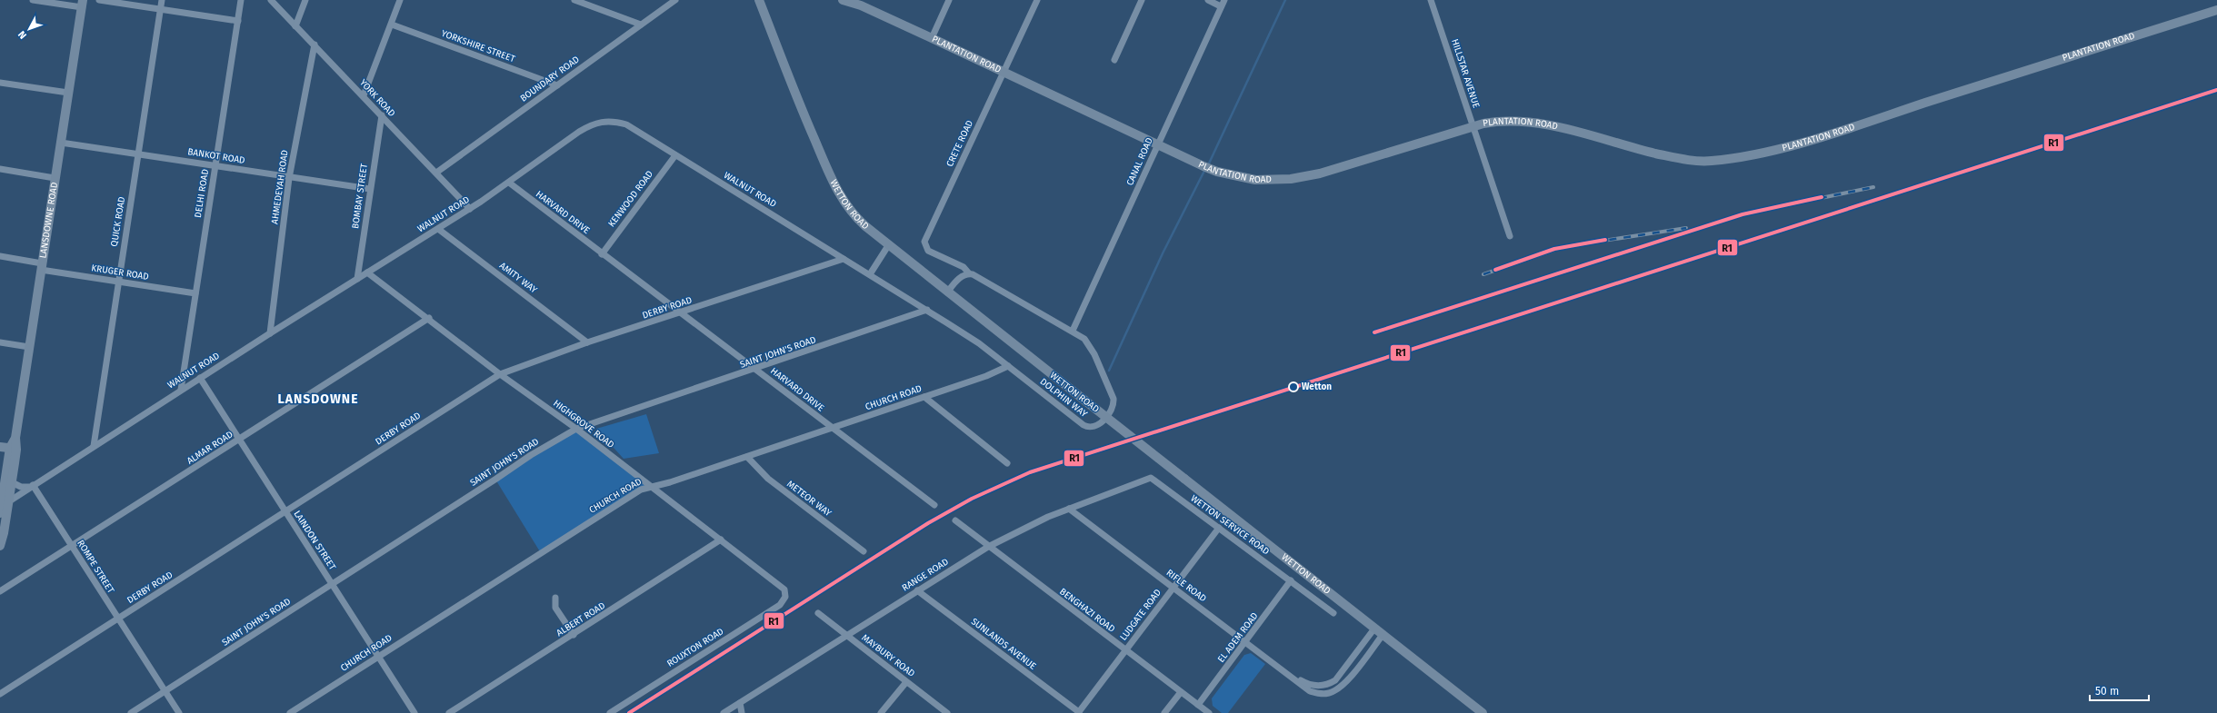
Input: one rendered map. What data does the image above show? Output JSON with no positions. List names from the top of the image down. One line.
{"streets":{"street":["YORKSHIRE STREET","PLANTATION ROAD","HILLSTAR AVENUE","BOUNDARY ROAD","YORK ROAD","CRETE ROAD","BANKOT ROAD","CANAL ROAD","AHMEDEYAH ROAD","WALNUT ROAD","DELHI ROAD","BOMBAY STREET","KENWOOD ROAD","WETTON ROAD","HARVARD DRIVE","LANSDOWNE ROAD","QUICK ROAD","KRUGER ROAD","AMITY WAY","DERBY ROAD","SAINT JOHN'S ROAD","CHURCH ROAD","DOLPHIN WAY","HIGHGROVE ROAD","ALMAR ROAD","METEOR WAY","WETTON SERVICE ROAD","LAINDON STREET","ROMPE STREET","RANGE ROAD","RIFLE ROAD","BENGHAZI ROAD","LUDGATE ROAD","ALBERT ROAD","EL ADEM ROAD","SUNLANDS AVENUE","ROUXTON ROAD","MAYBURY ROAD"]},"crossings":[["YORKSHIRE STREET","BOUNDARY ROAD"],["PLANTATION ROAD","HILLSTAR AVENUE"],["PLANTATION ROAD","CRETE ROAD"],["PLANTATION ROAD","CANAL ROAD"],["BOUNDARY ROAD","YORK ROAD"],["YORK ROAD","AHMEDEYAH ROAD"],["YORK ROAD","WALNUT ROAD"],["YORK ROAD","BOMBAY STREET"],["CRETE ROAD","DOLPHIN WAY"],["BANKOT ROAD","AHMEDEYAH ROAD"],["BANKOT ROAD","DELHI ROAD"],["BANKOT ROAD","BOMBAY STREET"],["BANKOT ROAD","LANSDOWNE ROAD"],["BANKOT ROAD","QUICK ROAD"],["CANAL ROAD","DOLPHIN WAY"],["AHMEDEYAH ROAD","WALNUT ROAD"],["WALNUT ROAD","DELHI ROAD"],["WALNUT ROAD","BOMBAY STREET"],["WALNUT ROAD","KENWOOD ROAD"],["WALNUT ROAD","HARVARD DRIVE"],["WALNUT ROAD","LANSDOWNE ROAD"],["WALNUT ROAD","QUICK ROAD"],["WALNUT ROAD","AMITY WAY"],["WALNUT ROAD","DERBY ROAD"],["WALNUT ROAD","DOLPHIN WAY"],["WALNUT ROAD","HIGHGROVE ROAD"],["WALNUT ROAD","LAINDON STREET"],["WALNUT ROAD","ROMPE STREET"],["DELHI ROAD","KRUGER ROAD"],["KENWOOD ROAD","HARVARD DRIVE"],["WETTON ROAD","RIFLE ROAD"],["HARVARD DRIVE","DERBY ROAD"],["HARVARD DRIVE","SAINT JOHN'S ROAD"],["HARVARD DRIVE","CHURCH ROAD"],["LANSDOWNE ROAD","KRUGER ROAD"],["QUICK ROAD","KRUGER ROAD"],["AMITY WAY","DERBY ROAD"],["DERBY ROAD","HIGHGROVE ROAD"],["DERBY ROAD","LAINDON STREET"],["DERBY ROAD","ROMPE STREET"],["SAINT JOHN'S ROAD","DOLPHIN WAY"],["SAINT JOHN'S ROAD","HIGHGROVE ROAD"],["SAINT JOHN'S ROAD","LAINDON STREET"],["SAINT JOHN'S ROAD","ROMPE STREET"],["CHURCH ROAD","DOLPHIN WAY"],["CHURCH ROAD","HIGHGROVE ROAD"],["CHURCH ROAD","METEOR WAY"],["CHURCH ROAD","LAINDON STREET"],["HIGHGROVE ROAD","ALMAR ROAD"],["HIGHGROVE ROAD","ALBERT ROAD"],["HIGHGROVE ROAD","ROUXTON ROAD"],["ALMAR ROAD","LAINDON STREET"],["ALMAR ROAD","ROMPE STREET"],["WETTON SERVICE ROAD","RANGE ROAD"],["WETTON SERVICE ROAD","LUDGATE ROAD"],["WETTON SERVICE ROAD","EL ADEM ROAD"],["RANGE ROAD","RIFLE ROAD"],["RANGE ROAD","BENGHAZI ROAD"],["RANGE ROAD","SUNLANDS AVENUE"],["RANGE ROAD","MAYBURY ROAD"],["RIFLE ROAD","LUDGATE ROAD"],["RIFLE ROAD","EL ADEM ROAD"],["BENGHAZI ROAD","LUDGATE ROAD"],["BENGHAZI ROAD","EL ADEM ROAD"],["LUDGATE ROAD","SUNLANDS AVENUE"]],"districts":["LANSDOWNE"],"places":["Wetton"],"lines":["transit line R1"],"scale_bar":"50 m","north":"bottom left"}
